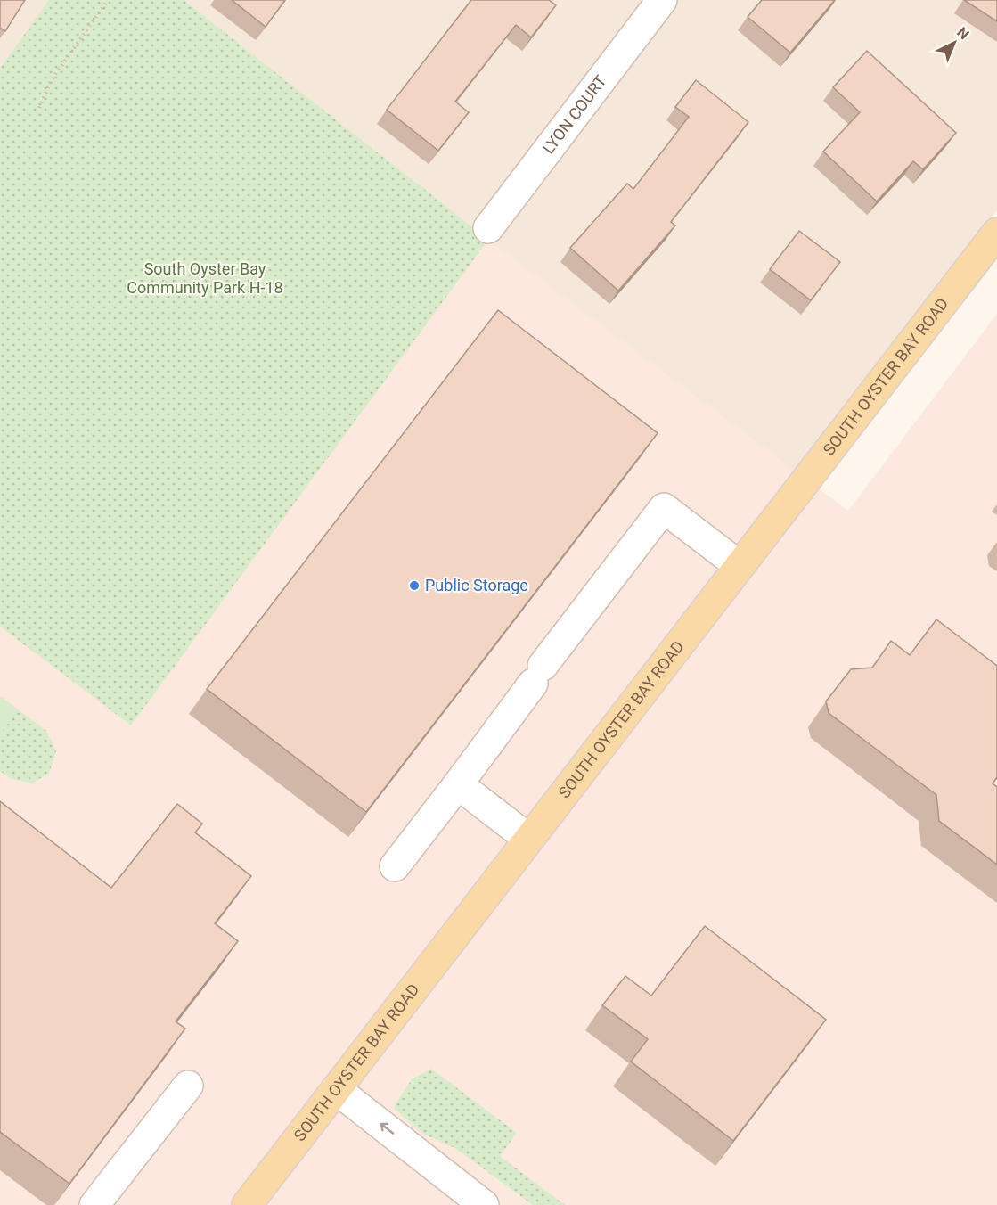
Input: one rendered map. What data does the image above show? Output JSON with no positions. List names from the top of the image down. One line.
{"streets":{"main road":["SOUTH OYSTER BAY ROAD"],"street":["LYON COURT"]},"parks":["South Oyster Bay Community Park H-18"],"places":["Public Storage"],"north":"top right"}
